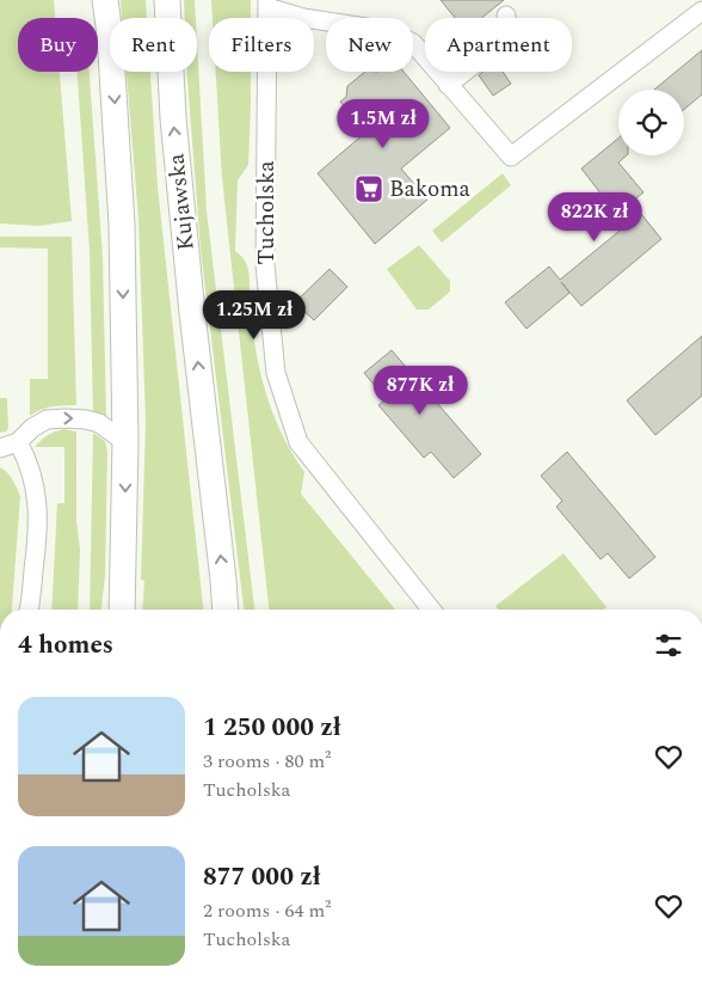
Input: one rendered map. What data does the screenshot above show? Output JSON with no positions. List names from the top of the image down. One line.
{"streets":{"main road":["Kujawska"],"street":["Tucholska"]},"places":{"supermarket":["Bakoma"]},"page":{"chip":["Buy","Rent","Filters","New","Apartment"],"price":["1.5M zł","822K zł","1.25M zł","877K zł"],"heading":"4 homes","list":[{"name":"1 250 000 zł","note":"3 rooms · 80 m² · Tucholska"},{"name":"877 000 zł","note":"2 rooms · 64 m² · Tucholska"}]}}
